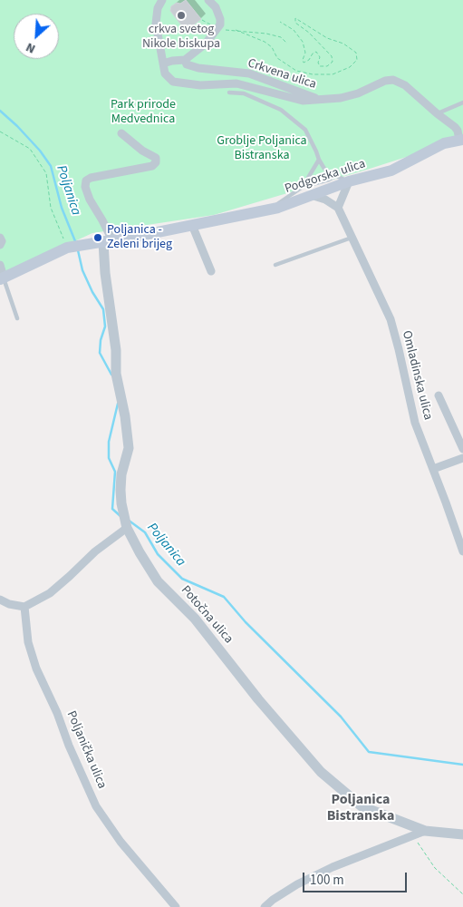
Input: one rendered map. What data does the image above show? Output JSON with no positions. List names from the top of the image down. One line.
{"streets":{"main road":["Podgorska ulica"],"street":["Crkvena ulica","Omladinska ulica","Potočna ulica","Poljanička ulica"]},"crossings":[["Crkvena ulica","Podgorska ulica"],["Podgorska ulica","Potočna ulica"]],"districts":["Poljanica Bistranska"],"water":["Poljanica"],"parks":["Park prirode Medvednica","Groblje Poljanica Bistranska"],"places":["crkva svetog Nikole biskupa","Poljanica - Zeleni brijeg"],"scale_bar":"100 m","north":"bottom left"}
